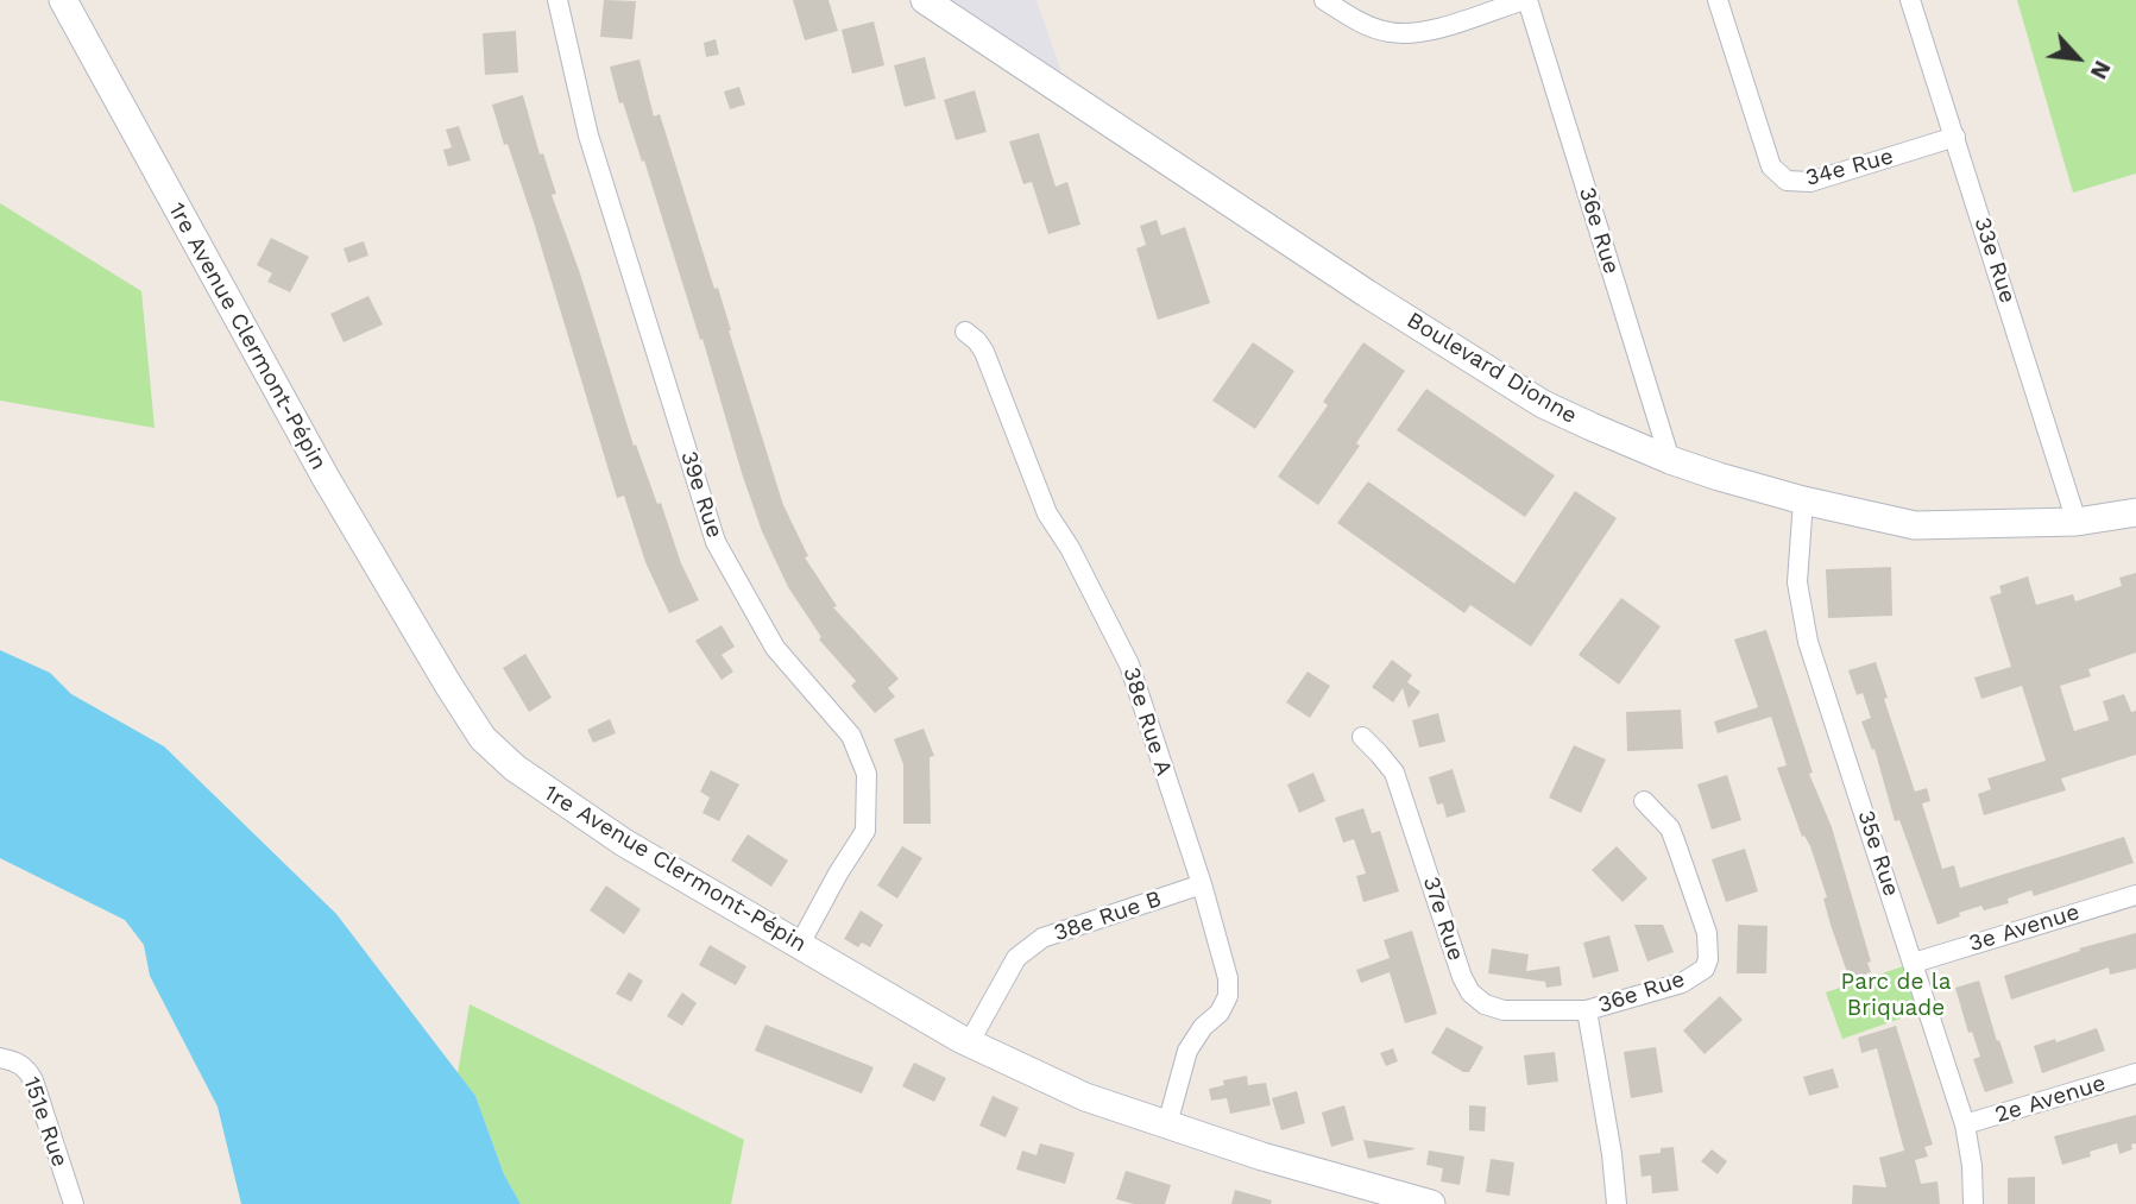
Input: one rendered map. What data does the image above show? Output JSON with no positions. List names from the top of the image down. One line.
{"streets":{"street":["34e Rue","36e Rue","33e Rue","1re Avenue Clermont-Pépin","Boulevard Dionne","39e Rue","38e Rue A","35e Rue","38e Rue B","37e Rue","3e Avenue","2e Avenue","151e Rue"]},"crossings":[["34e Rue","33e Rue"],["36e Rue","Boulevard Dionne"],["36e Rue","37e Rue"],["33e Rue","Boulevard Dionne"],["1re Avenue Clermont-Pépin","39e Rue"],["1re Avenue Clermont-Pépin","38e Rue A"],["1re Avenue Clermont-Pépin","38e Rue B"],["Boulevard Dionne","35e Rue"],["38e Rue A","38e Rue B"],["35e Rue","3e Avenue"],["35e Rue","2e Avenue"]],"parks":["Parc de la Briquade"],"north":"bottom right"}
